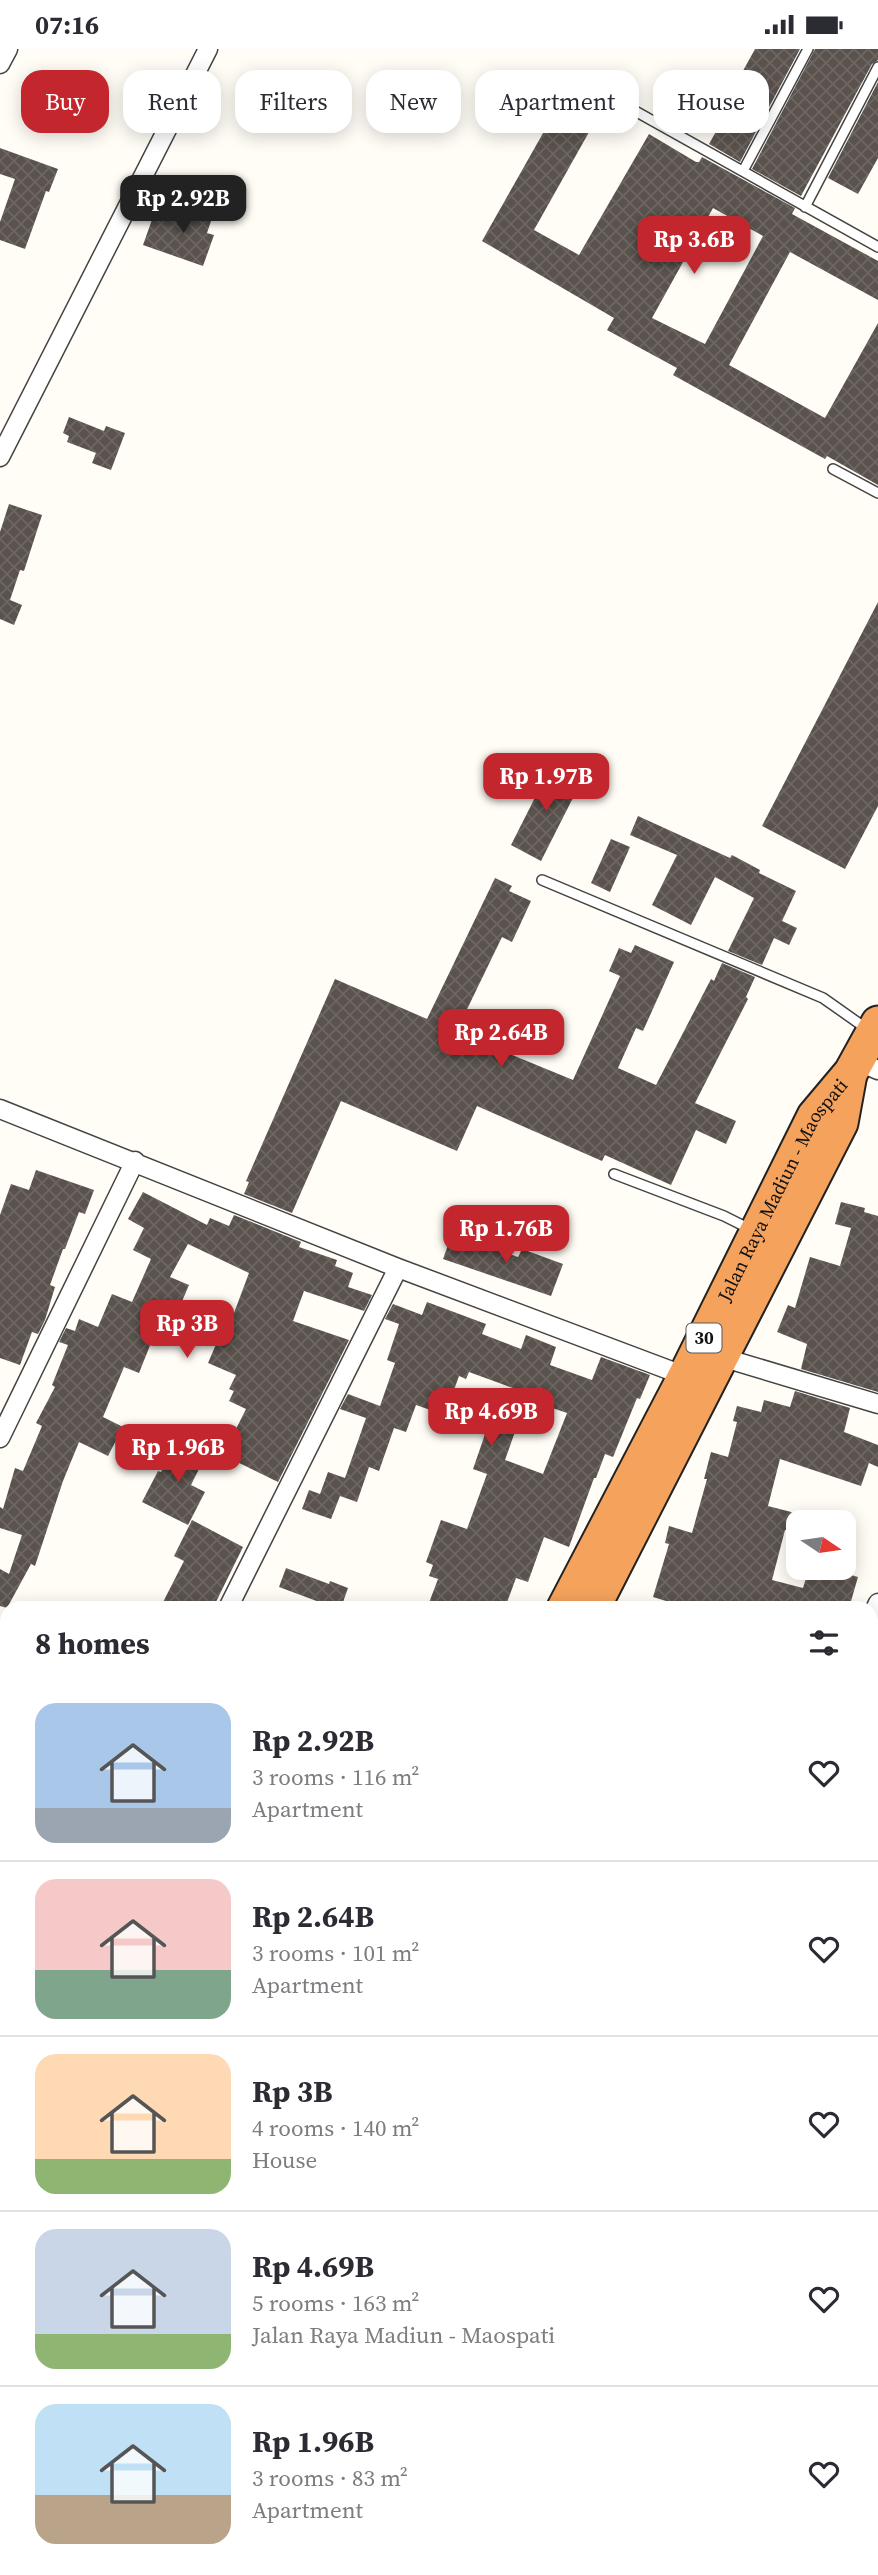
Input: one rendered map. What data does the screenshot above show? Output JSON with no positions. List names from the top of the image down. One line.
{"streets":{"highway":["Jalan Raya Madiun - Maospati","30"]},"north":"right","page":{"status":"07:16","chip":["Buy","Rent","Filters","New","Apartment","House"],"price":["Rp 2.92B","Rp 3.6B","Rp 1.97B","Rp 2.64B","Rp 1.76B","Rp 3B","Rp 4.69B","Rp 1.96B"],"heading":"8 homes","list":[{"name":"Rp 2.92B","note":"3 rooms · 116 m² · Apartment"},{"name":"Rp 2.64B","note":"3 rooms · 101 m² · Apartment"},{"name":"Rp 3B","note":"4 rooms · 140 m² · House"},{"name":"Rp 4.69B","note":"5 rooms · 163 m² · Jalan Raya Madiun - Maospati"},{"name":"Rp 1.96B","note":"3 rooms · 83 m² · Apartment"}]}}
